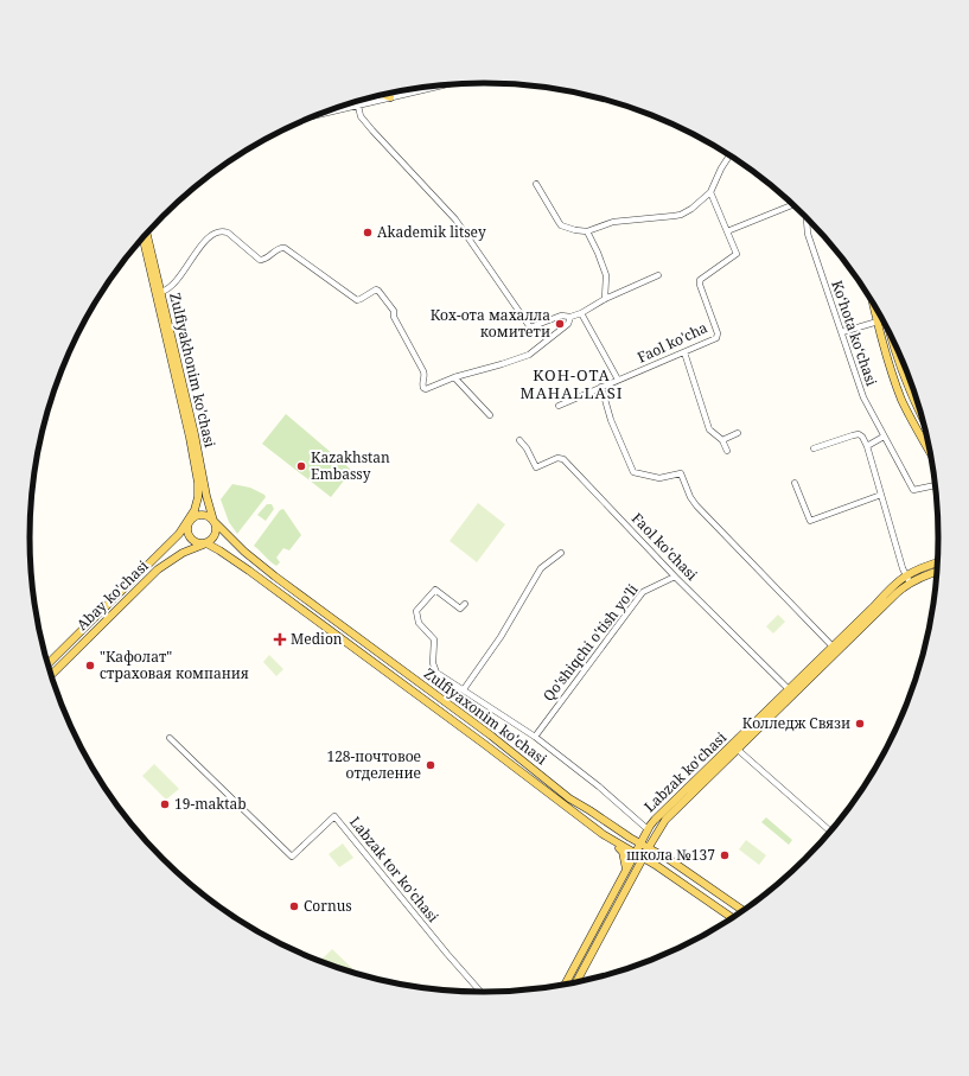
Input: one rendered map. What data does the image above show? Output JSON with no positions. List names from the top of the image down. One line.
{"streets":{"main road":["Zulfiyakhonim ko'chasi","Abay ko'chasi","Zulfiyaxonim ko'chasi","Labzak ko'chasi"],"street":["Koʻhota koʻchasi","Faol ko'cha","Faol ko'chasi","Qo'shiqchi o'tish yo'li","Labzak tor ko'chasi"]},"crossings":[["Zulfiyakhonim ko'chasi","Abay ko'chasi"],["Zulfiyakhonim ko'chasi","Zulfiyaxonim ko'chasi"],["Faol ko'chasi","Qo'shiqchi o'tish yo'li"],["Faol ko'chasi","Labzak ko'chasi"],["Abay ko'chasi","Zulfiyaxonim ko'chasi"],["Zulfiyaxonim ko'chasi","Labzak ko'chasi"]],"districts":["KOH-OTA MAHALLASI"],"places":{"other":["Akademik litsey","Кох-ота махалла комитети","Kazakhstan Embassy","\"Кафолат\" страховая компания","Колледж Связи","128-почтовое отделение","19-maktab","школа №137","Cornus"],"health":["Medion"]}}
